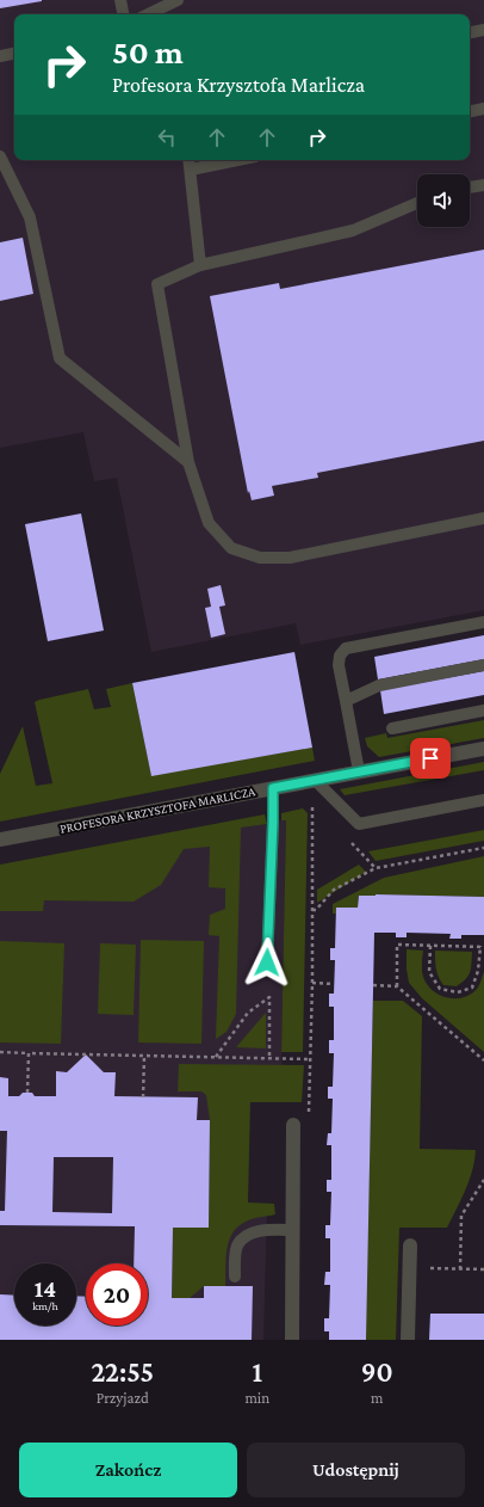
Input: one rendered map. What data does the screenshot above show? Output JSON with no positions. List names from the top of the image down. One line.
{"streets":{"street":["PROFESORA KRZYSZTOFA MARLICZA"]},"page":{"turn":["50 m","Profesora Krzysztofa Marlicza"],"speed":"14 km/h","limit":"20","eta":["22:55","Przyjazd","1","min","90","m"],"buttons":["Zakończ","Udostępnij"]}}
